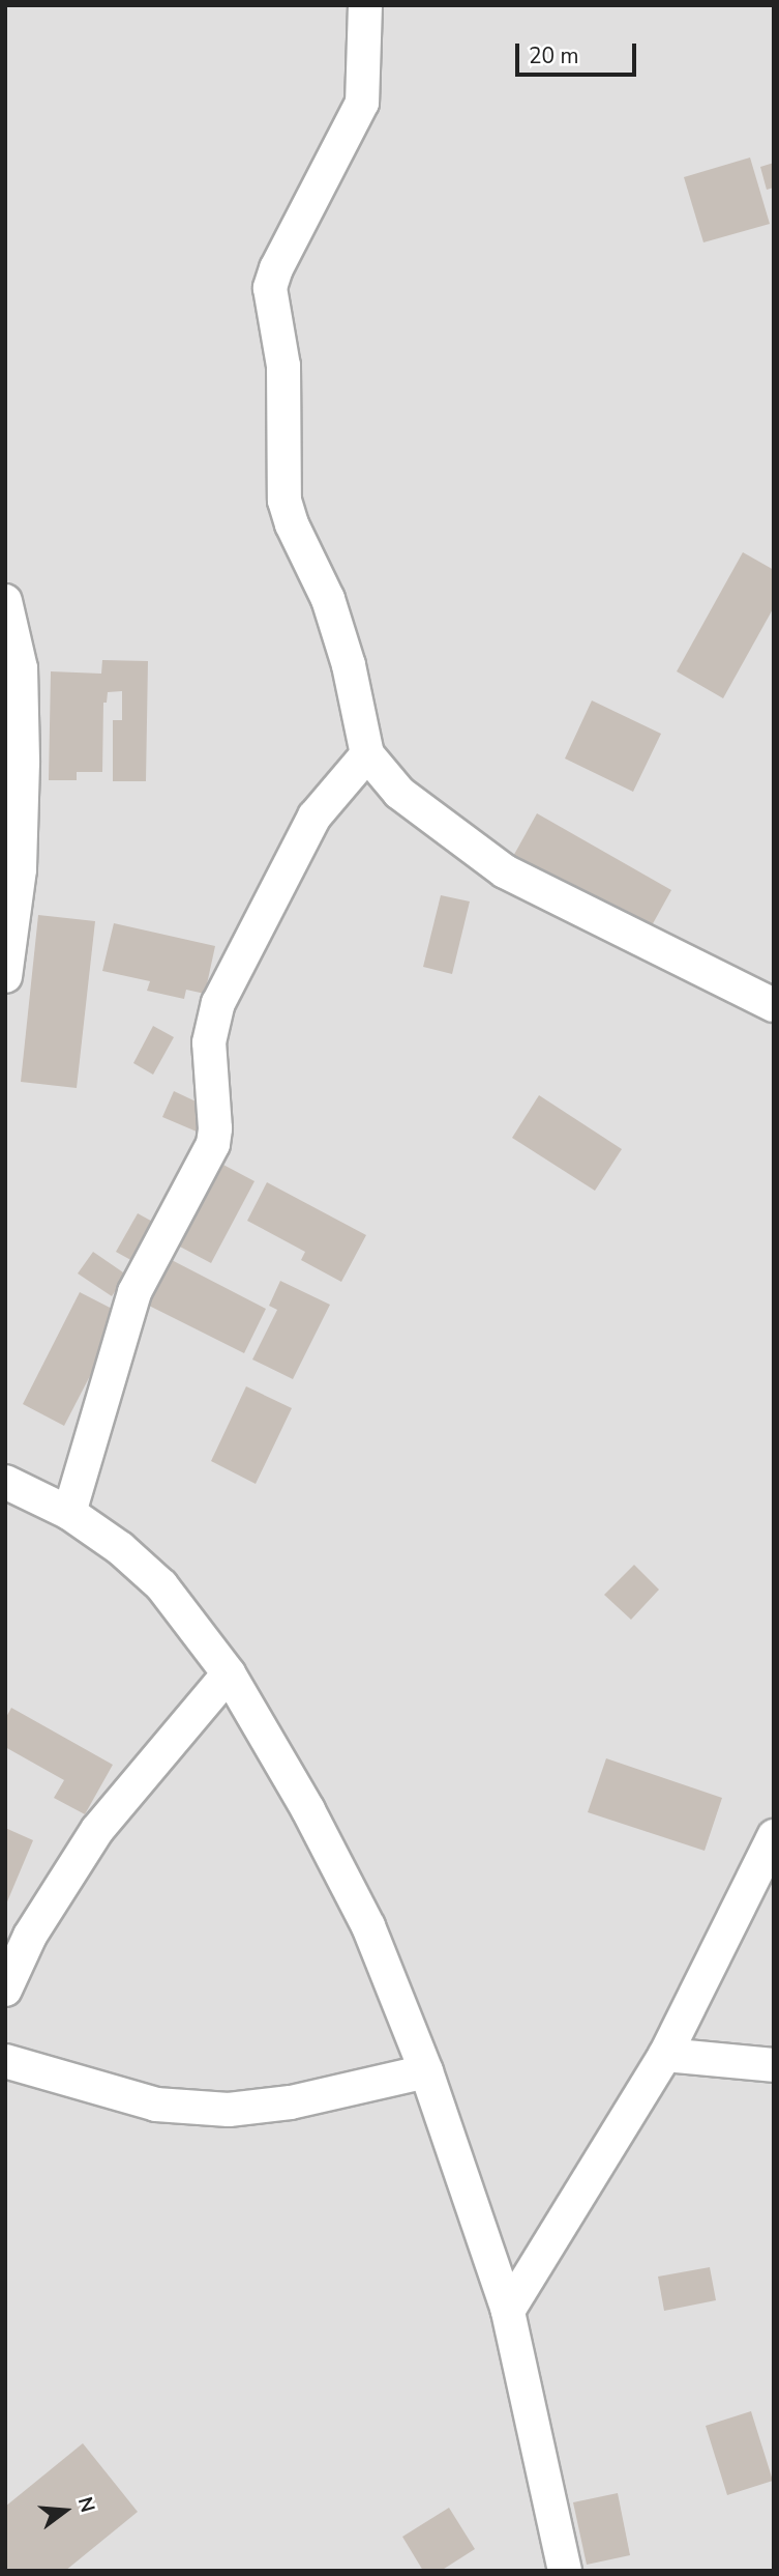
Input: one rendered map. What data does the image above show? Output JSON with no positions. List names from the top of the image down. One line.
{"scale_bar":"20 m","north":"right"}
